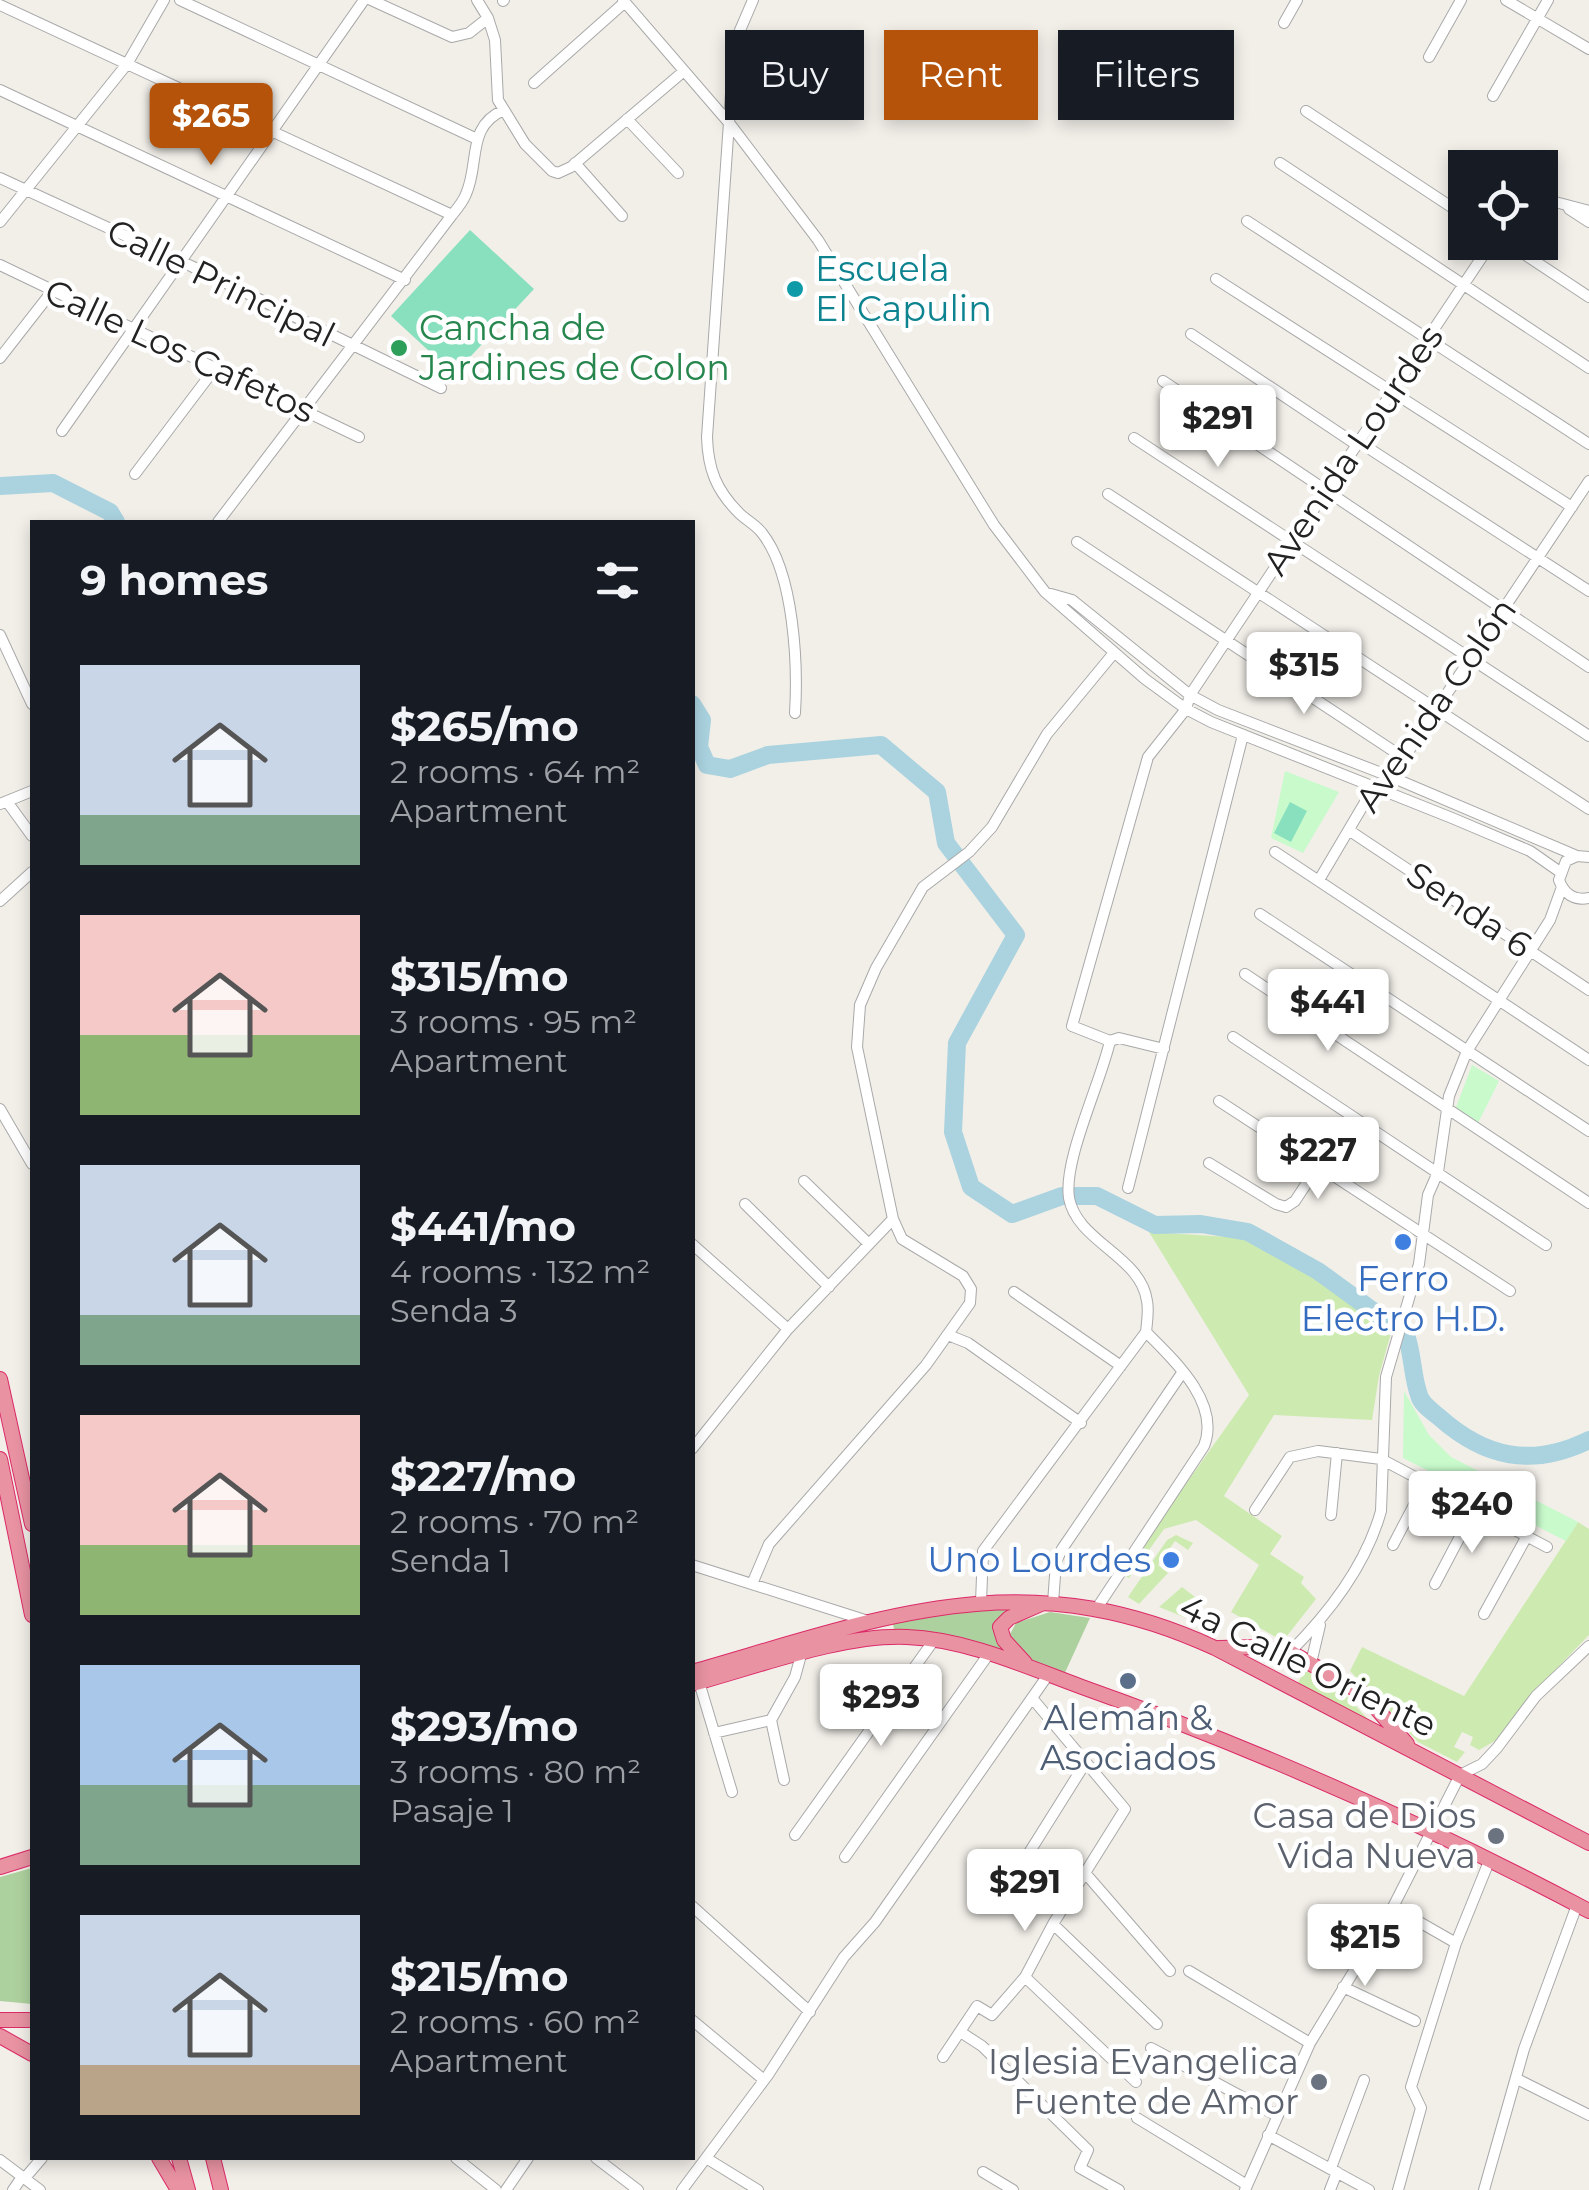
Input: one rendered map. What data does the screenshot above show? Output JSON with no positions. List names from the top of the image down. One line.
{"streets":{"highway":["4a Calle Oriente"],"street":["Calle Principal","Calle Los Cafetos","Avenida Lourdes","Avenida Colón","Senda 6"]},"crossings":[["Avenida Colón","Senda 6"]],"places":["Escuela El Capulin","Cancha de Jardines de Colon","Ferro Electro H.D.","Uno Lourdes","Alemán & Asociados","Casa de Dios Vida Nueva","Iglesia Evangelica Fuente de Amor"],"page":{"chip":["Buy","Rent","Filters"],"price":["$265","$291","$315","$441","$227","$240","$293","$291","$215"],"heading":"9 homes","list":[{"name":"$265/mo","note":"2 rooms · 64 m² · Apartment"},{"name":"$315/mo","note":"3 rooms · 95 m² · Apartment"},{"name":"$441/mo","note":"4 rooms · 132 m² · Senda 3"},{"name":"$227/mo","note":"2 rooms · 70 m² · Senda 1"},{"name":"$293/mo","note":"3 rooms · 80 m² · Pasaje 1"},{"name":"$215/mo","note":"2 rooms · 60 m² · Apartment"}]}}
